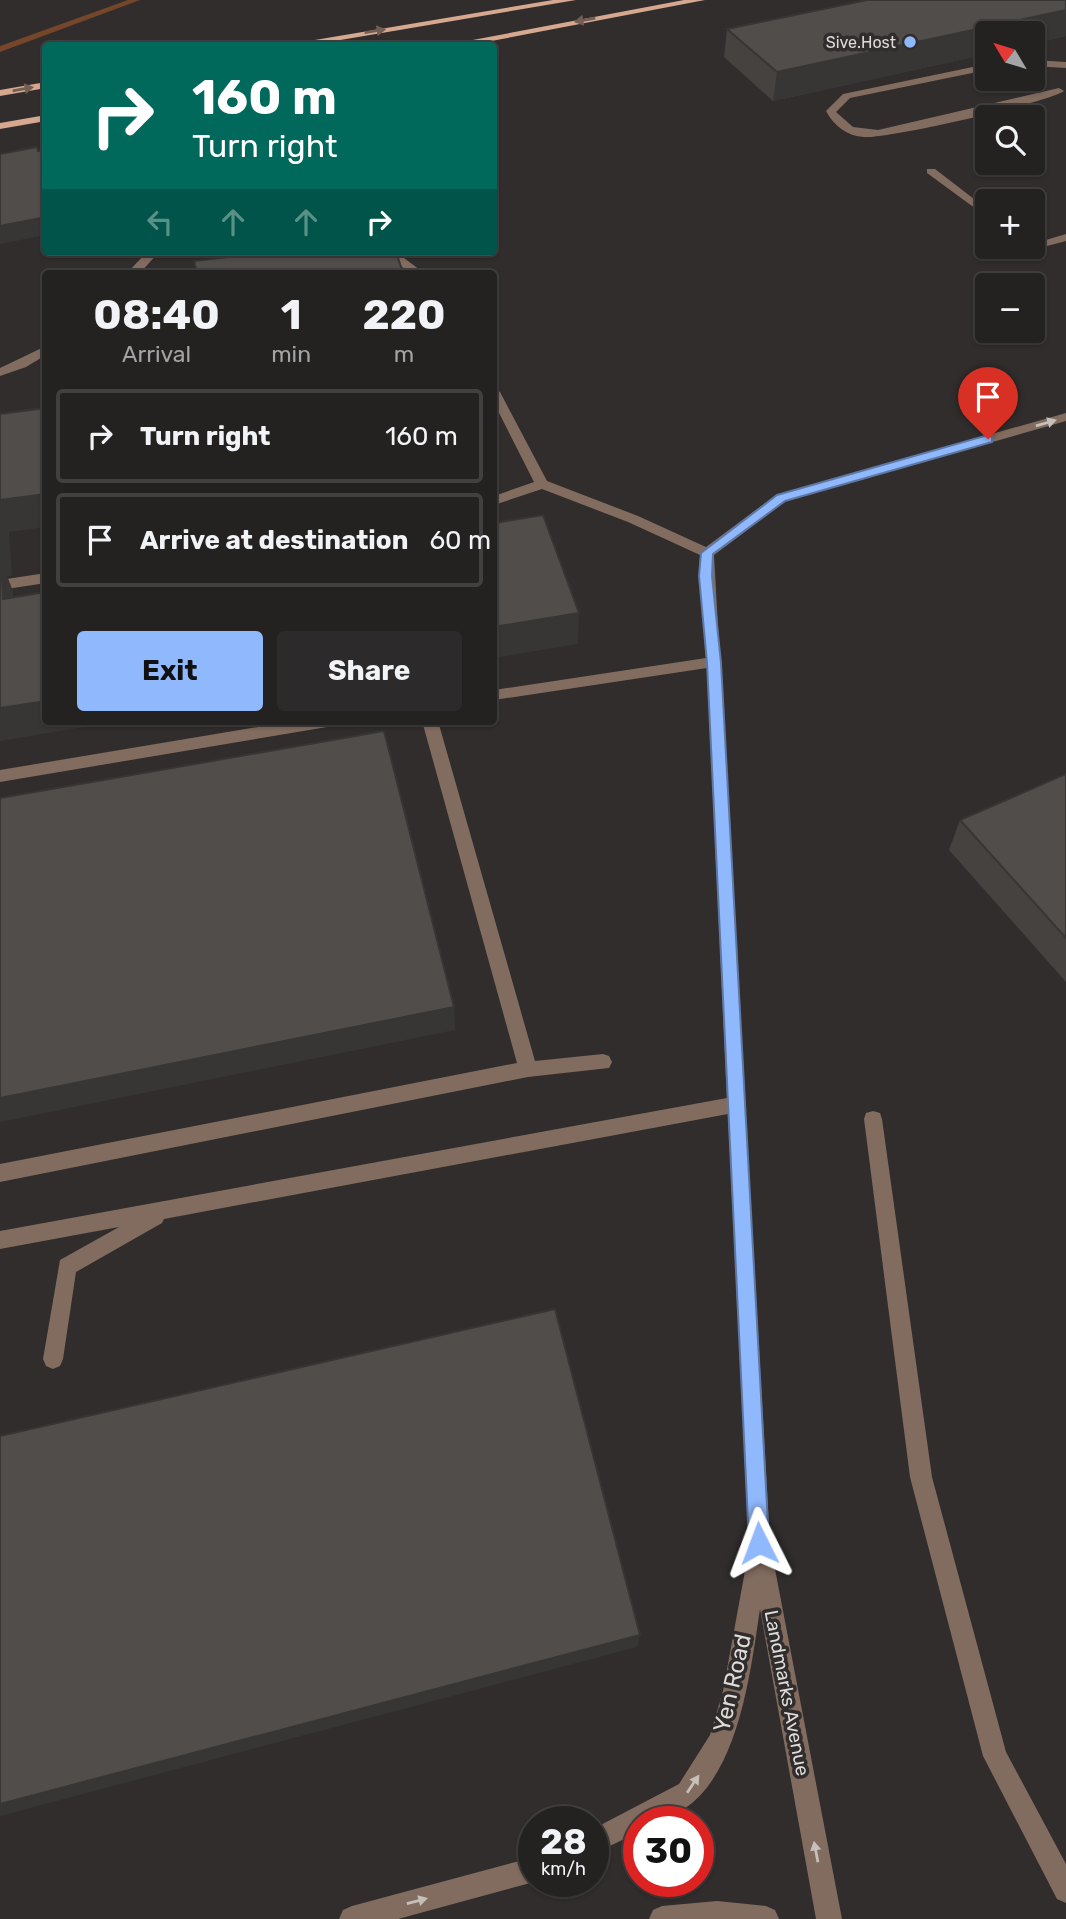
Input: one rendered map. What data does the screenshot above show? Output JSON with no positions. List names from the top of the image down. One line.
{"streets":{"street":["Yen Road","Landmarks Avenue"]},"crossings":[["Yen Road","Landmarks Avenue"]],"one_way":["Yen Road"],"places":["Sive.Host"],"north":"top left","page":{"map_buttons":["+","−"],"turn":["160 m","Turn right"],"eta":["08:40","Arrival","1","min","220","m"],"list":[{"name":"Turn right","value":"160 m"},{"name":"Arrive at destination","value":"60 m"}],"buttons":["Exit","Share"],"speed":"28 km/h","limit":"30"}}
